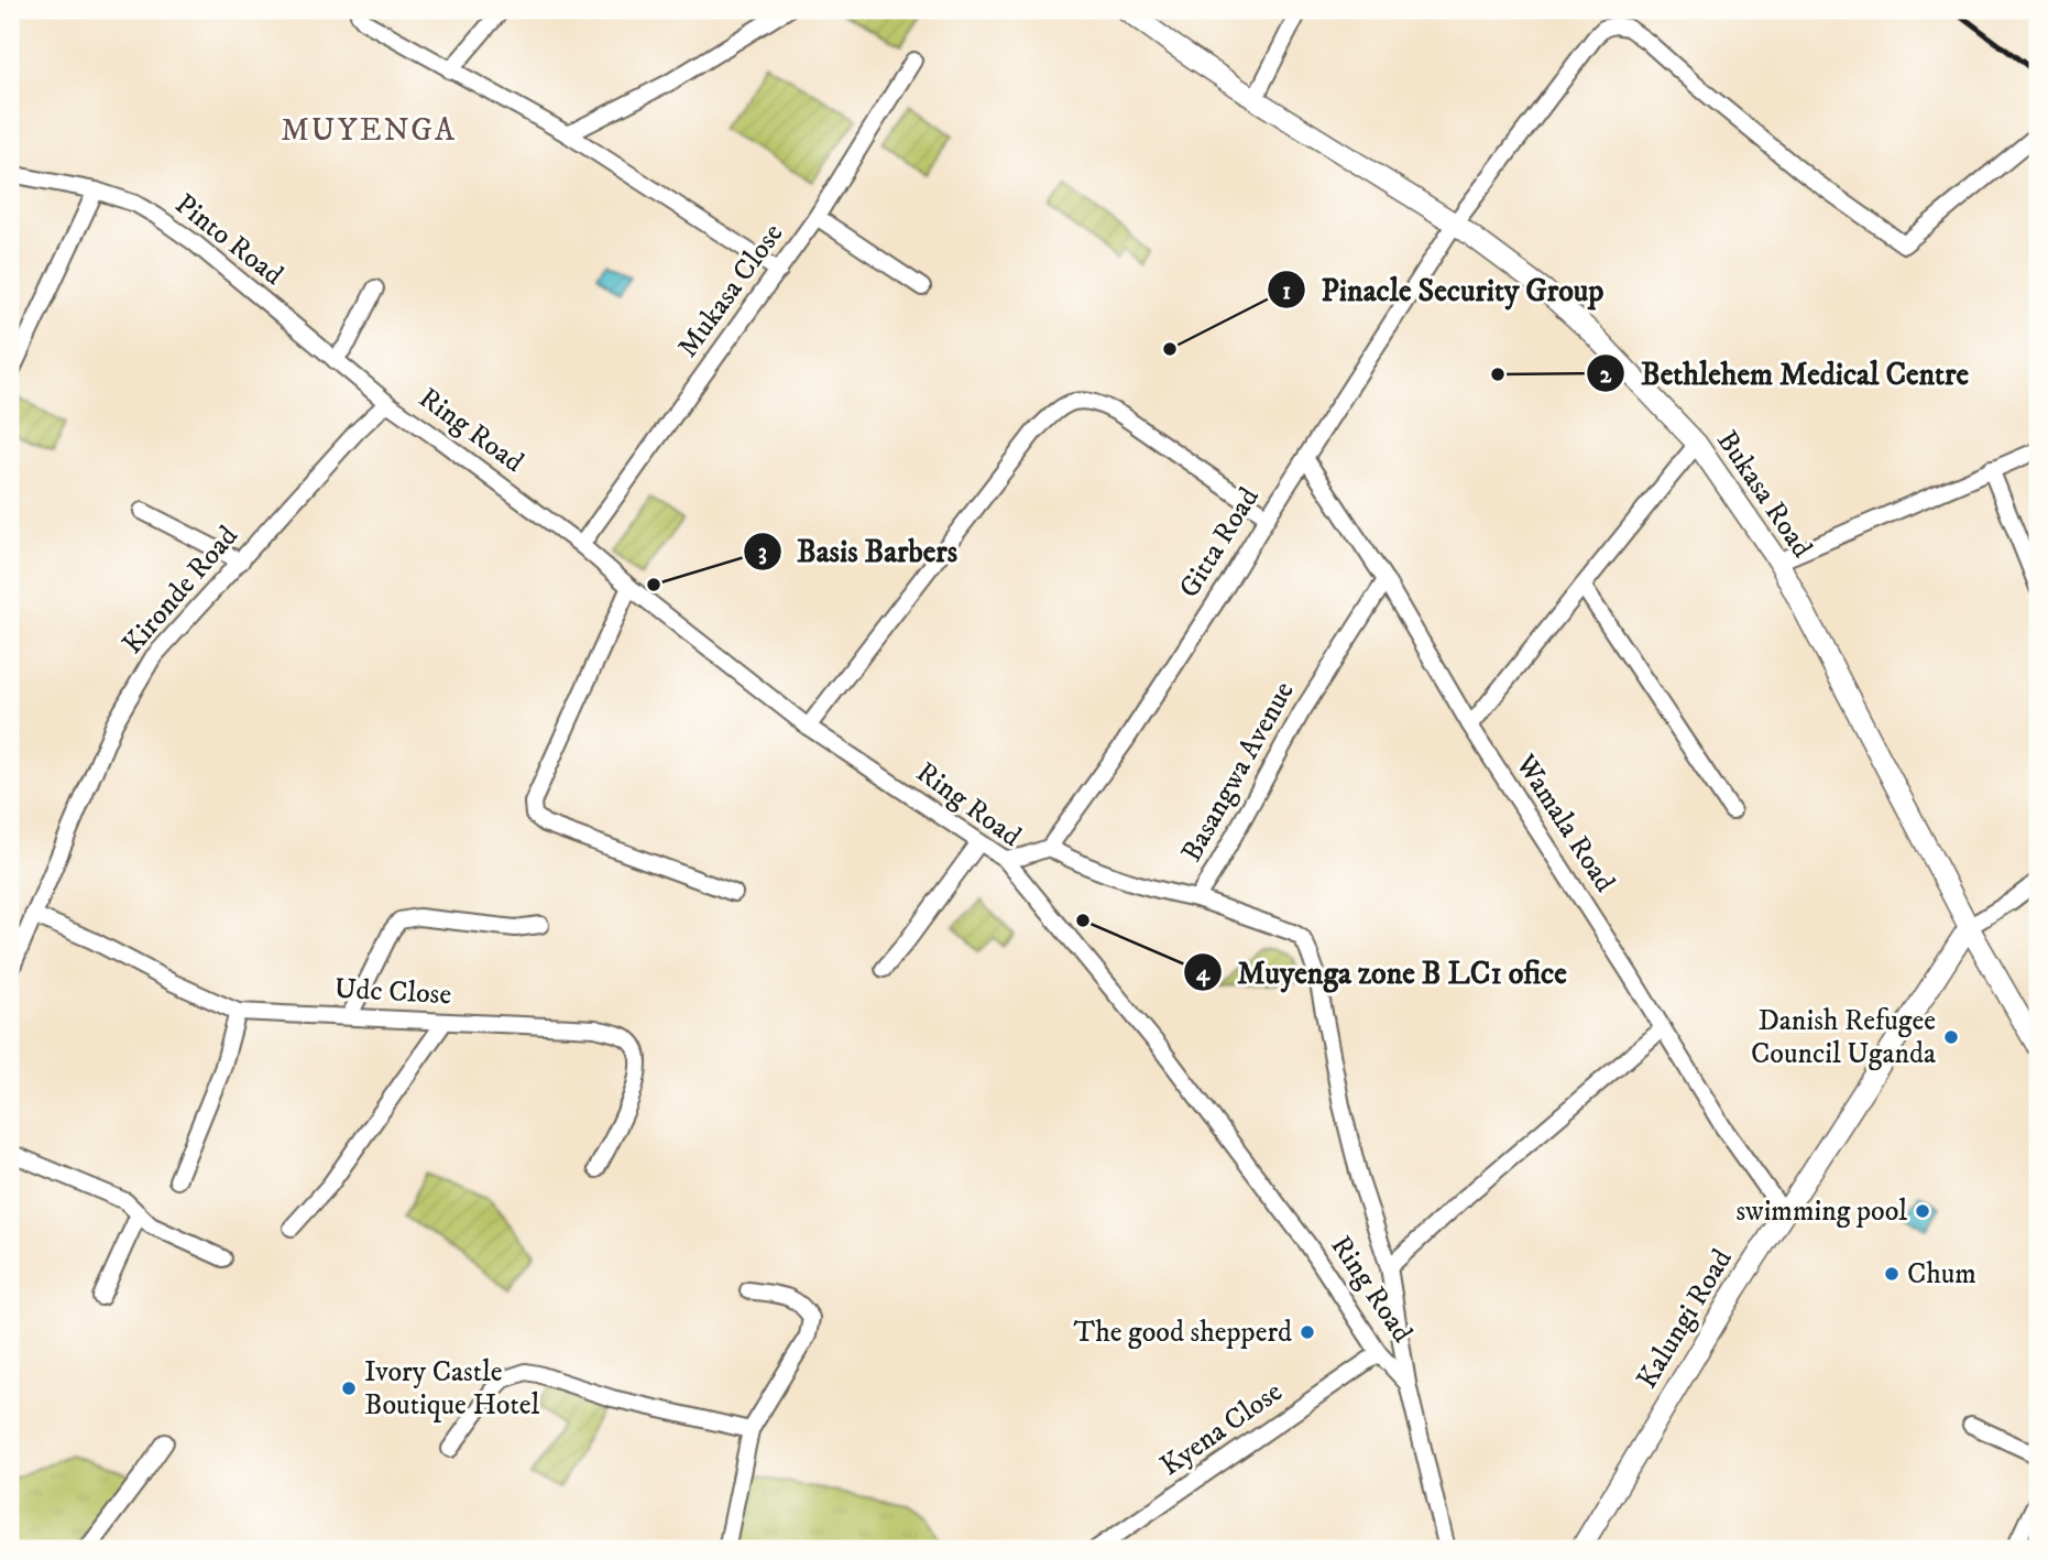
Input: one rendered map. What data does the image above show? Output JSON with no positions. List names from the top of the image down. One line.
{"streets":{"street":["Pinto Road","Mukasa Close","Ring Road","Bukasa Road","Gitta Road","Kironde Road","Basangwa Avenue","Wamala Road","Udc Close","Kalungi Road","Kyena Close"]},"crossings":[["Pinto Road","Ring Road"],["Pinto Road","Kironde Road"],["Mukasa Close","Ring Road"],["Ring Road","Kironde Road"],["Ring Road","Kyena Close"],["Bukasa Road","Gitta Road"],["Bukasa Road","Kalungi Road"],["Gitta Road","Basangwa Avenue"],["Gitta Road","Wamala Road"],["Kironde Road","Udc Close"],["Basangwa Avenue","Wamala Road"],["Wamala Road","Kalungi Road"]],"districts":["MUYENGA"],"places":["Pinacle Security Group","Bethlehem Medical Centre","Basis Barbers","Muyenga zone B LC1 ofice","Danish Refugee Council Uganda","swimming pool","Chum","The good shepperd","Ivory Castle Boutique Hotel"]}
